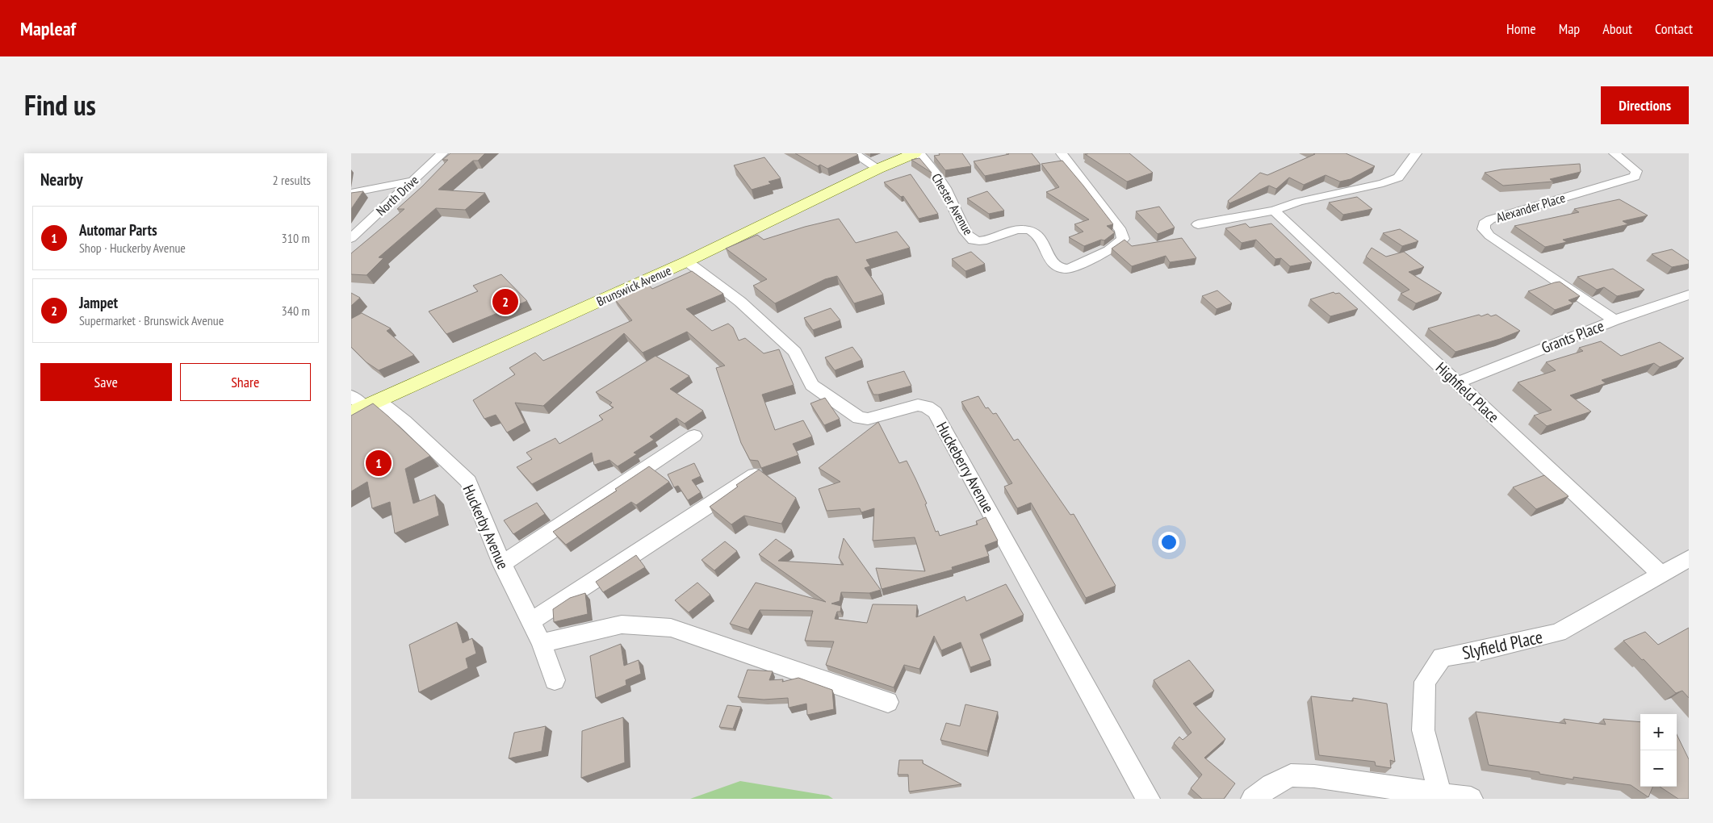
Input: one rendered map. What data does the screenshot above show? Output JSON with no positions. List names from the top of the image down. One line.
{"streets":{"main road":["Brunswick Avenue"],"street":["North Drive","Chester Avenue","Alexander Place","Grants Place","Highfield Place","Huckeberry Avenue","Huckerby Avenue","Slyfield Place"]},"crossings":[["Alexander Place","Grants Place"],["Brunswick Avenue","Huckeberry Avenue"],["Brunswick Avenue","Huckerby Avenue"],["Grants Place","Highfield Place"],["Highfield Place","Slyfield Place"]],"page":{"header":"Mapleaf","nav":["Home","Map","About","Contact"],"title":"Find us","buttons":["Directions",["Save","Share"]],"heading":["Nearby","2 results"],"list":[{"mark":"1","name":"Automar Parts","note":"Shop · Huckerby Avenue","value":"310 m"},{"mark":"2","name":"Jampet","note":"Supermarket · Brunswick Avenue","value":"340 m"}],"pins":["2","1"],"map_buttons":["+","−"]}}
